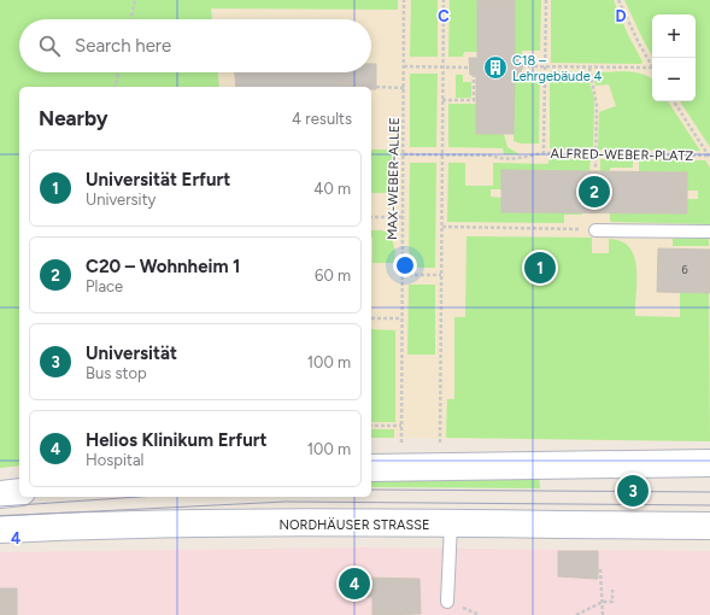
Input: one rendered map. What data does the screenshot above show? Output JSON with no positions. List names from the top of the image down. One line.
{"streets":{"main road":["NORDHÄUSER STRASSE"],"path":["ALFRED-WEBER-PLATZ","MAX-WEBER-ALLEE"]},"places":{"building":["C18 – Lehrgebäude 4"]},"house_numbers":["6"],"page":{"map_buttons":["+","−"],"search":"Search here","heading":["Nearby","4 results"],"list":[{"mark":"1","name":"Universität Erfurt","note":"University","value":"40 m"},{"mark":"2","name":"C20 – Wohnheim 1","note":"Place","value":"60 m"},{"mark":"3","name":"Universität","note":"Bus stop","value":"100 m"},{"mark":"4","name":"Helios Klinikum Erfurt","note":"Hospital","value":"100 m"}],"pins":["2","1","3","4"]},"grid":{"columns":["C","D"],"rows":["4"]}}
